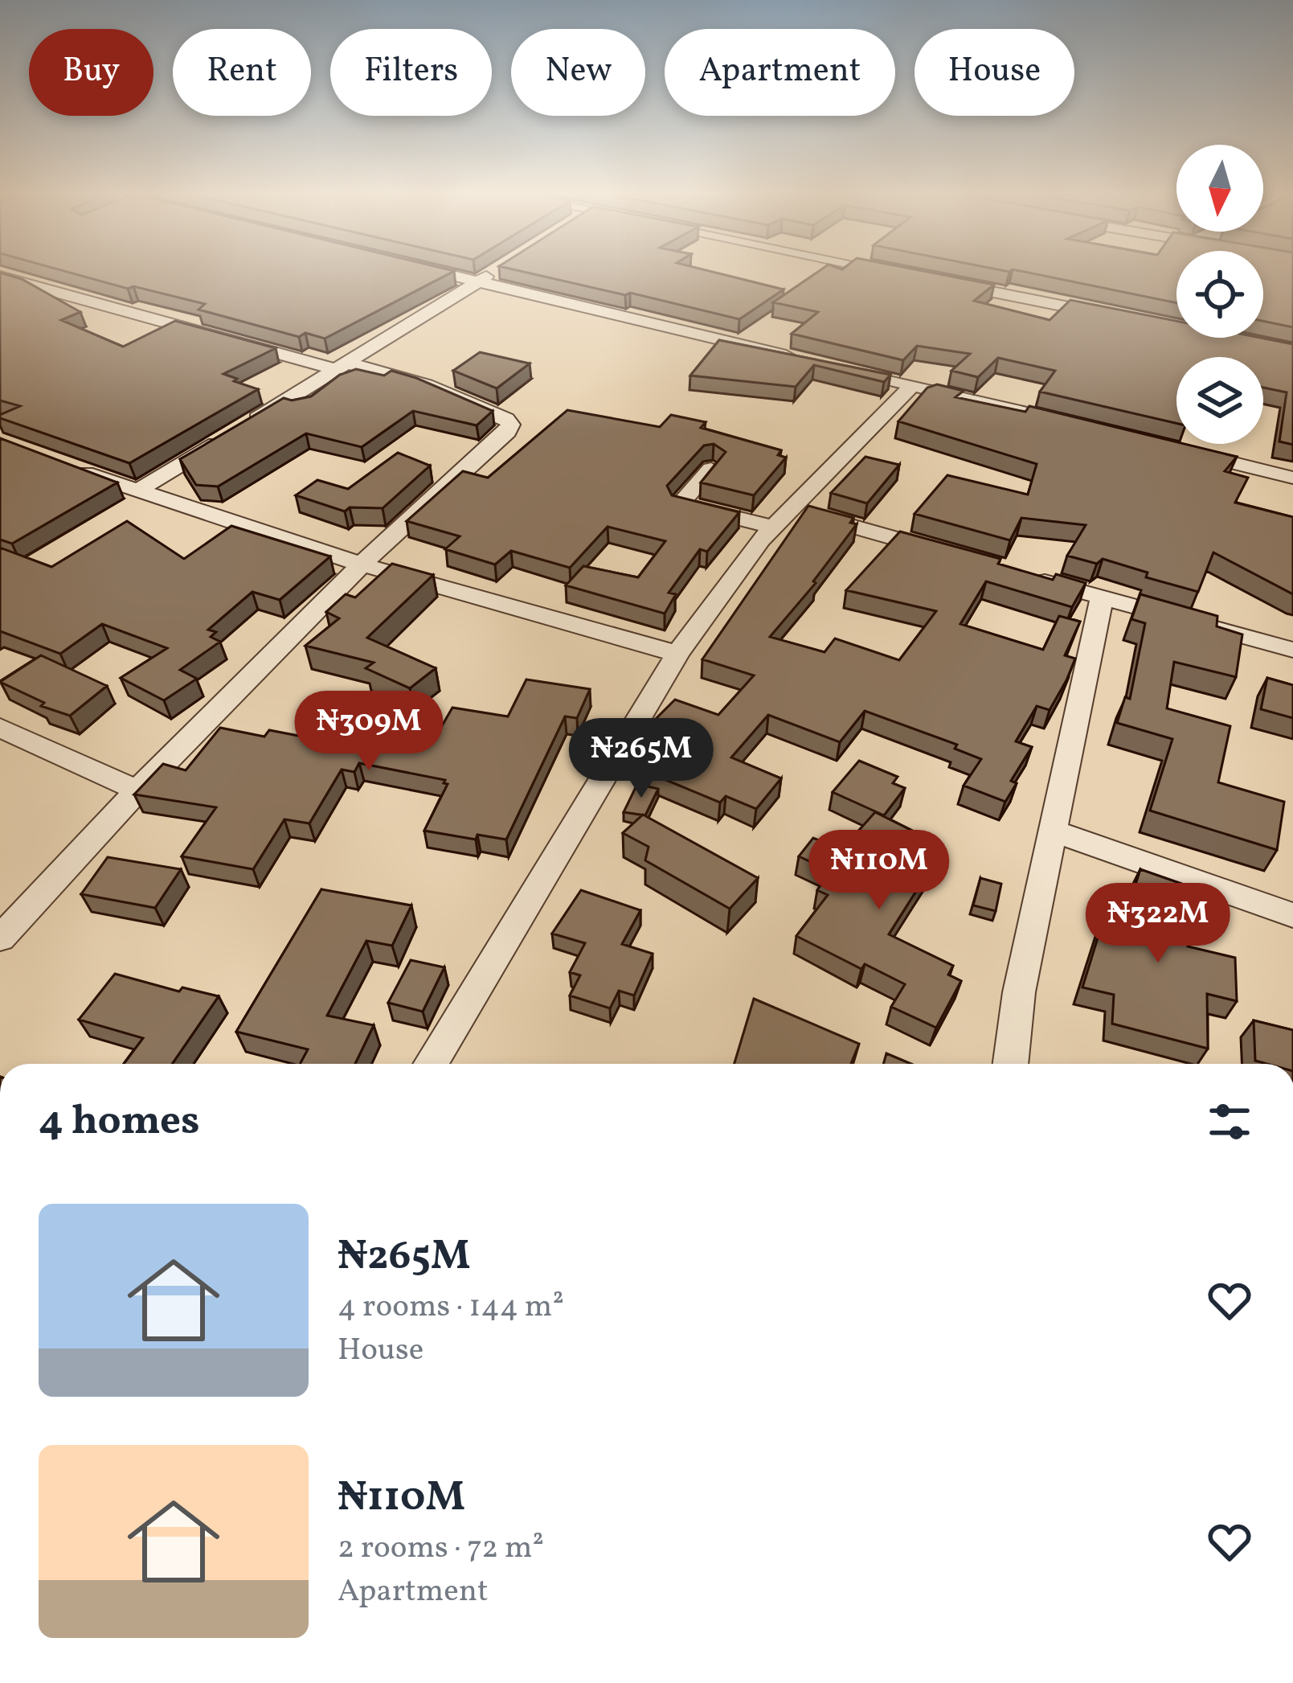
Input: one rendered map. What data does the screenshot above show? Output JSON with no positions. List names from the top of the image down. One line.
{"north":"bottom","page":{"chip":["Buy","Rent","Filters","New","Apartment","House"],"price":["₦309M","₦265M","₦110M","₦322M"],"heading":"4 homes","list":[{"name":"₦265M","note":"4 rooms · 144 m² · House"},{"name":"₦110M","note":"2 rooms · 72 m² · Apartment"}]}}
